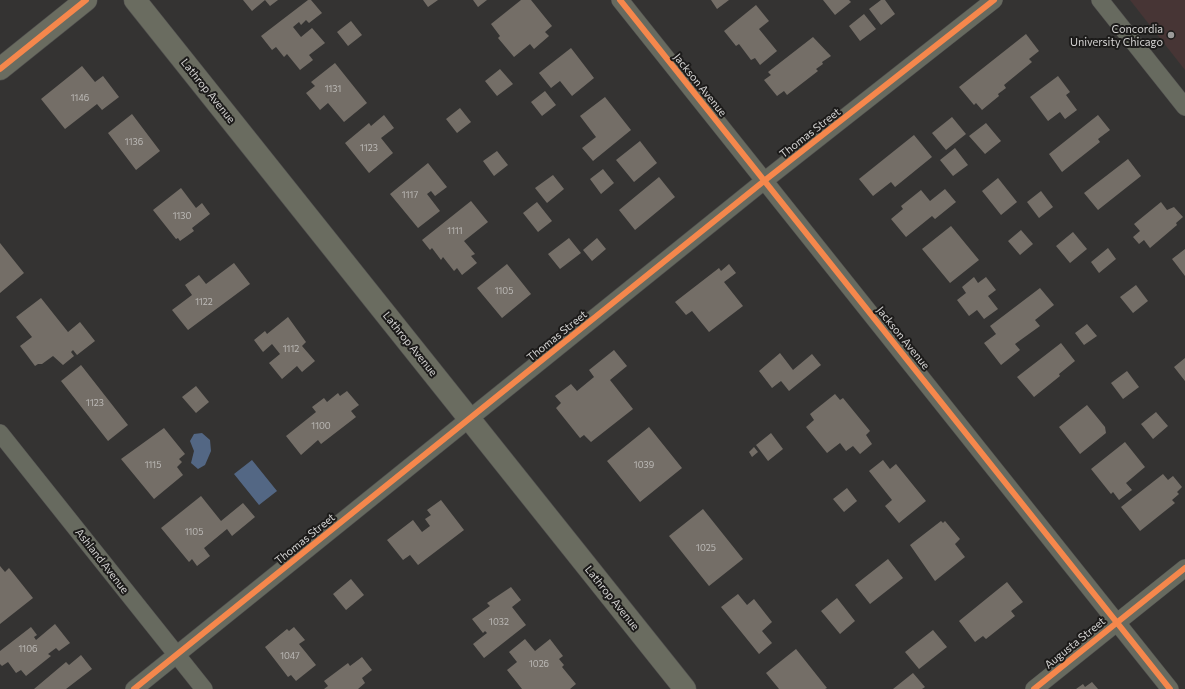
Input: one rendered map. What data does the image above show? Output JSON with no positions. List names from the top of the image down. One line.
{"streets":{"street":["Jackson Avenue","Lathrop Avenue","Thomas Street","Ashland Avenue","Augusta Street"]},"crossings":[["Jackson Avenue","Thomas Street"],["Jackson Avenue","Augusta Street"],["Lathrop Avenue","Thomas Street"],["Thomas Street","Ashland Avenue"]],"places":["Concordia University Chicago"],"house_numbers":["1131","1146","1136","1123","1117","1130","1111","1105","1122","1112","1123","1100","1115","1039","1105","1025","1032","1106","1047","1026"]}
